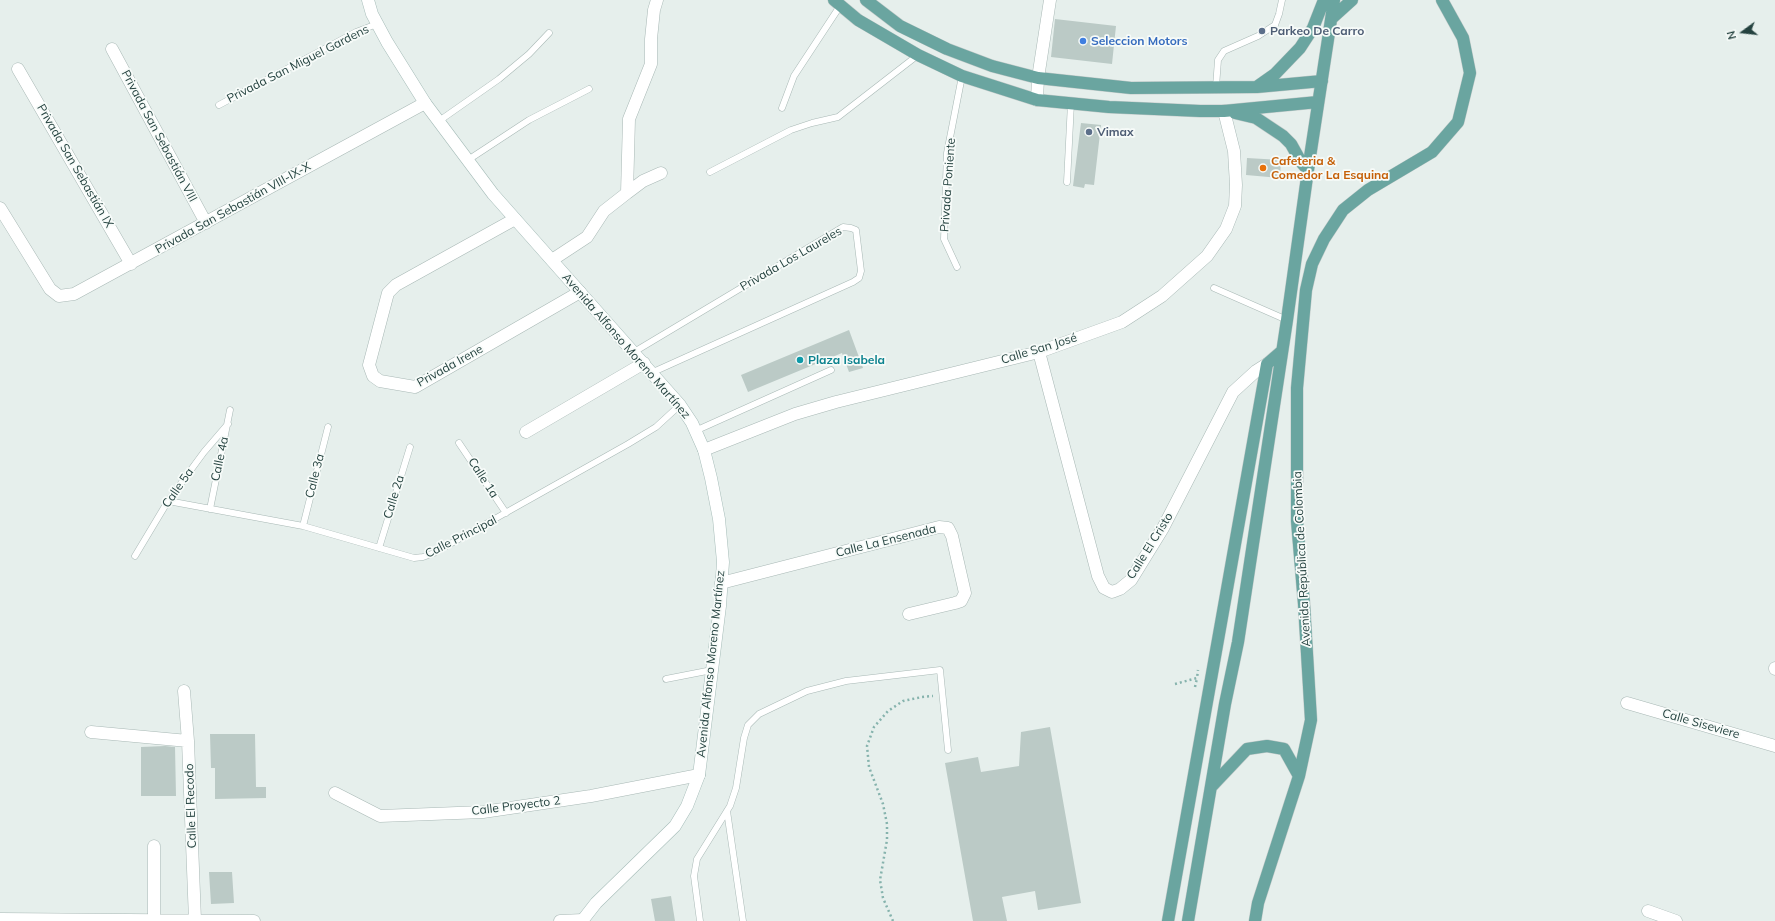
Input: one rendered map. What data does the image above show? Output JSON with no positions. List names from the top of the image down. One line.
{"streets":{"main road":["Avenida República de Colombia"],"street":["Privada San Sebastián VIII","Privada San Sebastián IX","Privada San Sebastián VIII-IX-X","Avenida Alfonso Moreno Martínez","Calle San José","Privada Irene","Calle La Ensenada","Calle El Cristo","Calle Siseviere","Calle El Recodo","Calle Proyecto 2"],"lane":["Privada San Miguel Gardens","Privada Poniente","Privada Los Laureles","Calle 4a","Calle 3a","Calle 1a","Calle 5a","Calle 2a","Calle Principal"]},"crossings":[["Privada San Miguel Gardens","Avenida Alfonso Moreno Martínez"],["Privada San Sebastián VIII","Privada San Sebastián VIII-IX-X"],["Privada San Sebastián IX","Privada San Sebastián VIII-IX-X"],["Privada San Sebastián VIII-IX-X","Avenida Alfonso Moreno Martínez"],["Privada Los Laureles","Avenida Alfonso Moreno Martínez"],["Avenida Alfonso Moreno Martínez","Calle San José"],["Avenida Alfonso Moreno Martínez","Privada Irene"],["Avenida Alfonso Moreno Martínez","Calle Principal"],["Avenida Alfonso Moreno Martínez","Calle La Ensenada"],["Avenida Alfonso Moreno Martínez","Calle Proyecto 2"],["Calle San José","Calle El Cristo"],["Calle 4a","Calle 5a"],["Calle 4a","Calle Principal"],["Calle 3a","Calle Principal"],["Calle 1a","Calle Principal"],["Calle 5a","Calle Principal"],["Calle 2a","Calle Principal"]],"places":["Parkeo De Carro","Seleccion Motors","Vimax","Cafeteria & Comedor La Esquina","Plaza Isabela"],"north":"left"}
